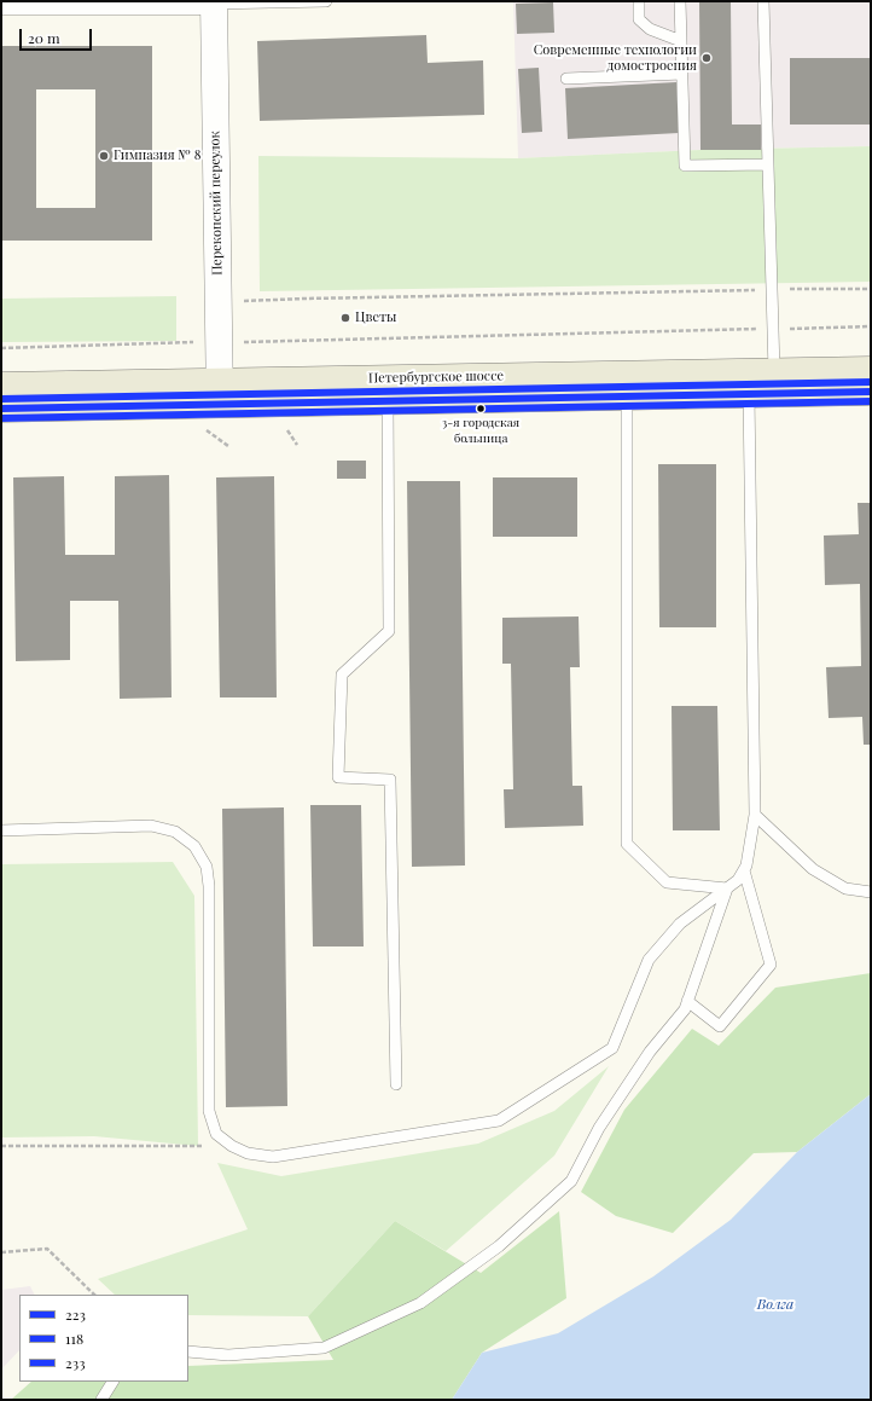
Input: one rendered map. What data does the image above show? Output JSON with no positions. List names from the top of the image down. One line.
{"streets":{"main road":["Петербургское шоссе"],"street":["Перекопский переулок"]},"crossings":[["Перекопский переулок","Петербургское шоссе"]],"water":["Волга"],"places":["Современные технологии домостроения","Гимназия № 8","Цветы","3-я городская больница"],"lines":["transit line 233","transit line 223","transit line 118"],"legend":["223","118","233"],"scale_bar":"20 m"}
